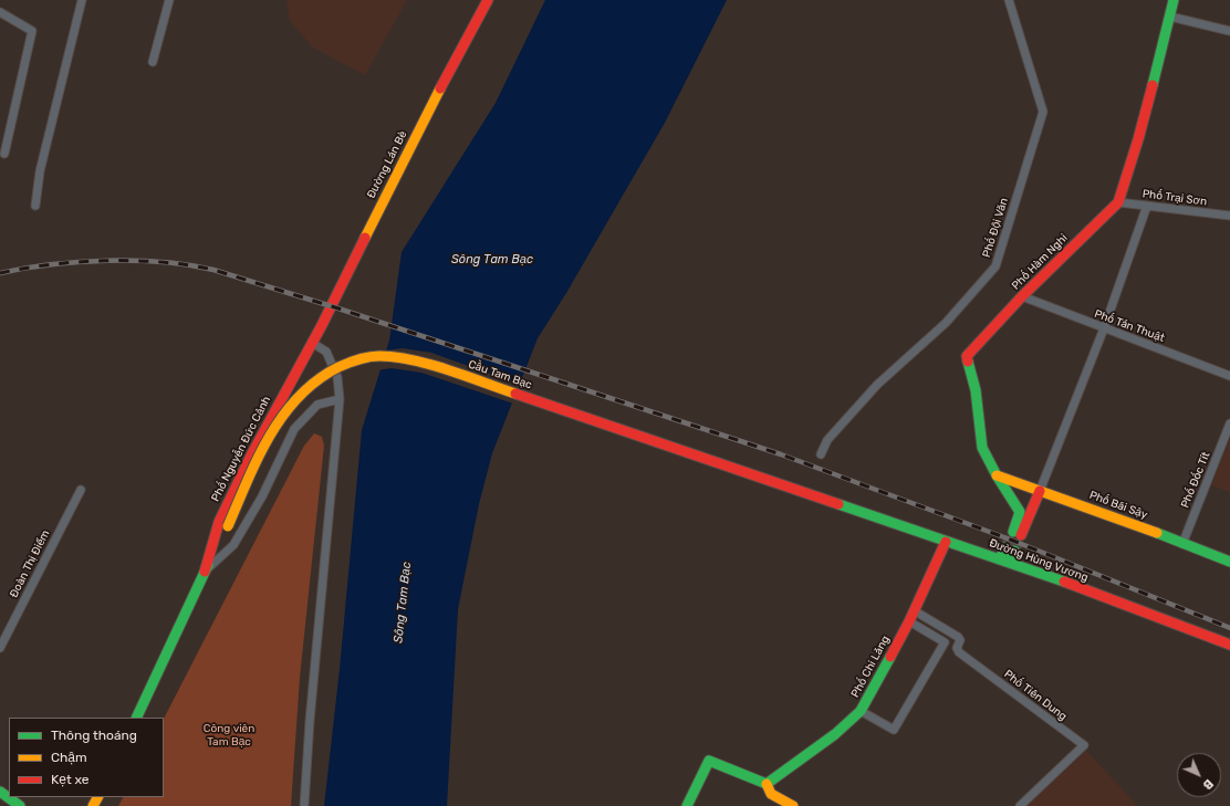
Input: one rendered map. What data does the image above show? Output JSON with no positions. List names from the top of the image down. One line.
{"streets":{"main road":["Đường Lán Bè","Phố Hàm Nghi","Cầu Tam Bạc","Phố Nguyễn Đức Cảnh","Phố Bãi Sậy","Đường Hùng Vương","Phố Chi Lăng"],"street":["Phố Trại Sơn","Phố Đội Văn","Phố Tán Thuật","Phố Đốc Tít","Đoàn Thị Điểm","Phố Tiên Dung"]},"crossings":[["Đường Lán Bè","Phố Nguyễn Đức Cảnh"],["Phố Trại Sơn","Phố Hàm Nghi"],["Phố Hàm Nghi","Phố Tán Thuật"],["Phố Hàm Nghi","Phố Bãi Sậy"],["Cầu Tam Bạc","Phố Nguyễn Đức Cảnh"],["Cầu Tam Bạc","Đường Hùng Vương"],["Phố Đốc Tít","Phố Bãi Sậy"],["Đường Hùng Vương","Phố Chi Lăng"],["Phố Chi Lăng","Phố Tiên Dung"]],"water":["Sông Tam Bạc"],"parks":["Công viên Tam Bạc"],"legend":["Thông thoáng","Chậm","Kẹt xe"],"north":"bottom right"}
